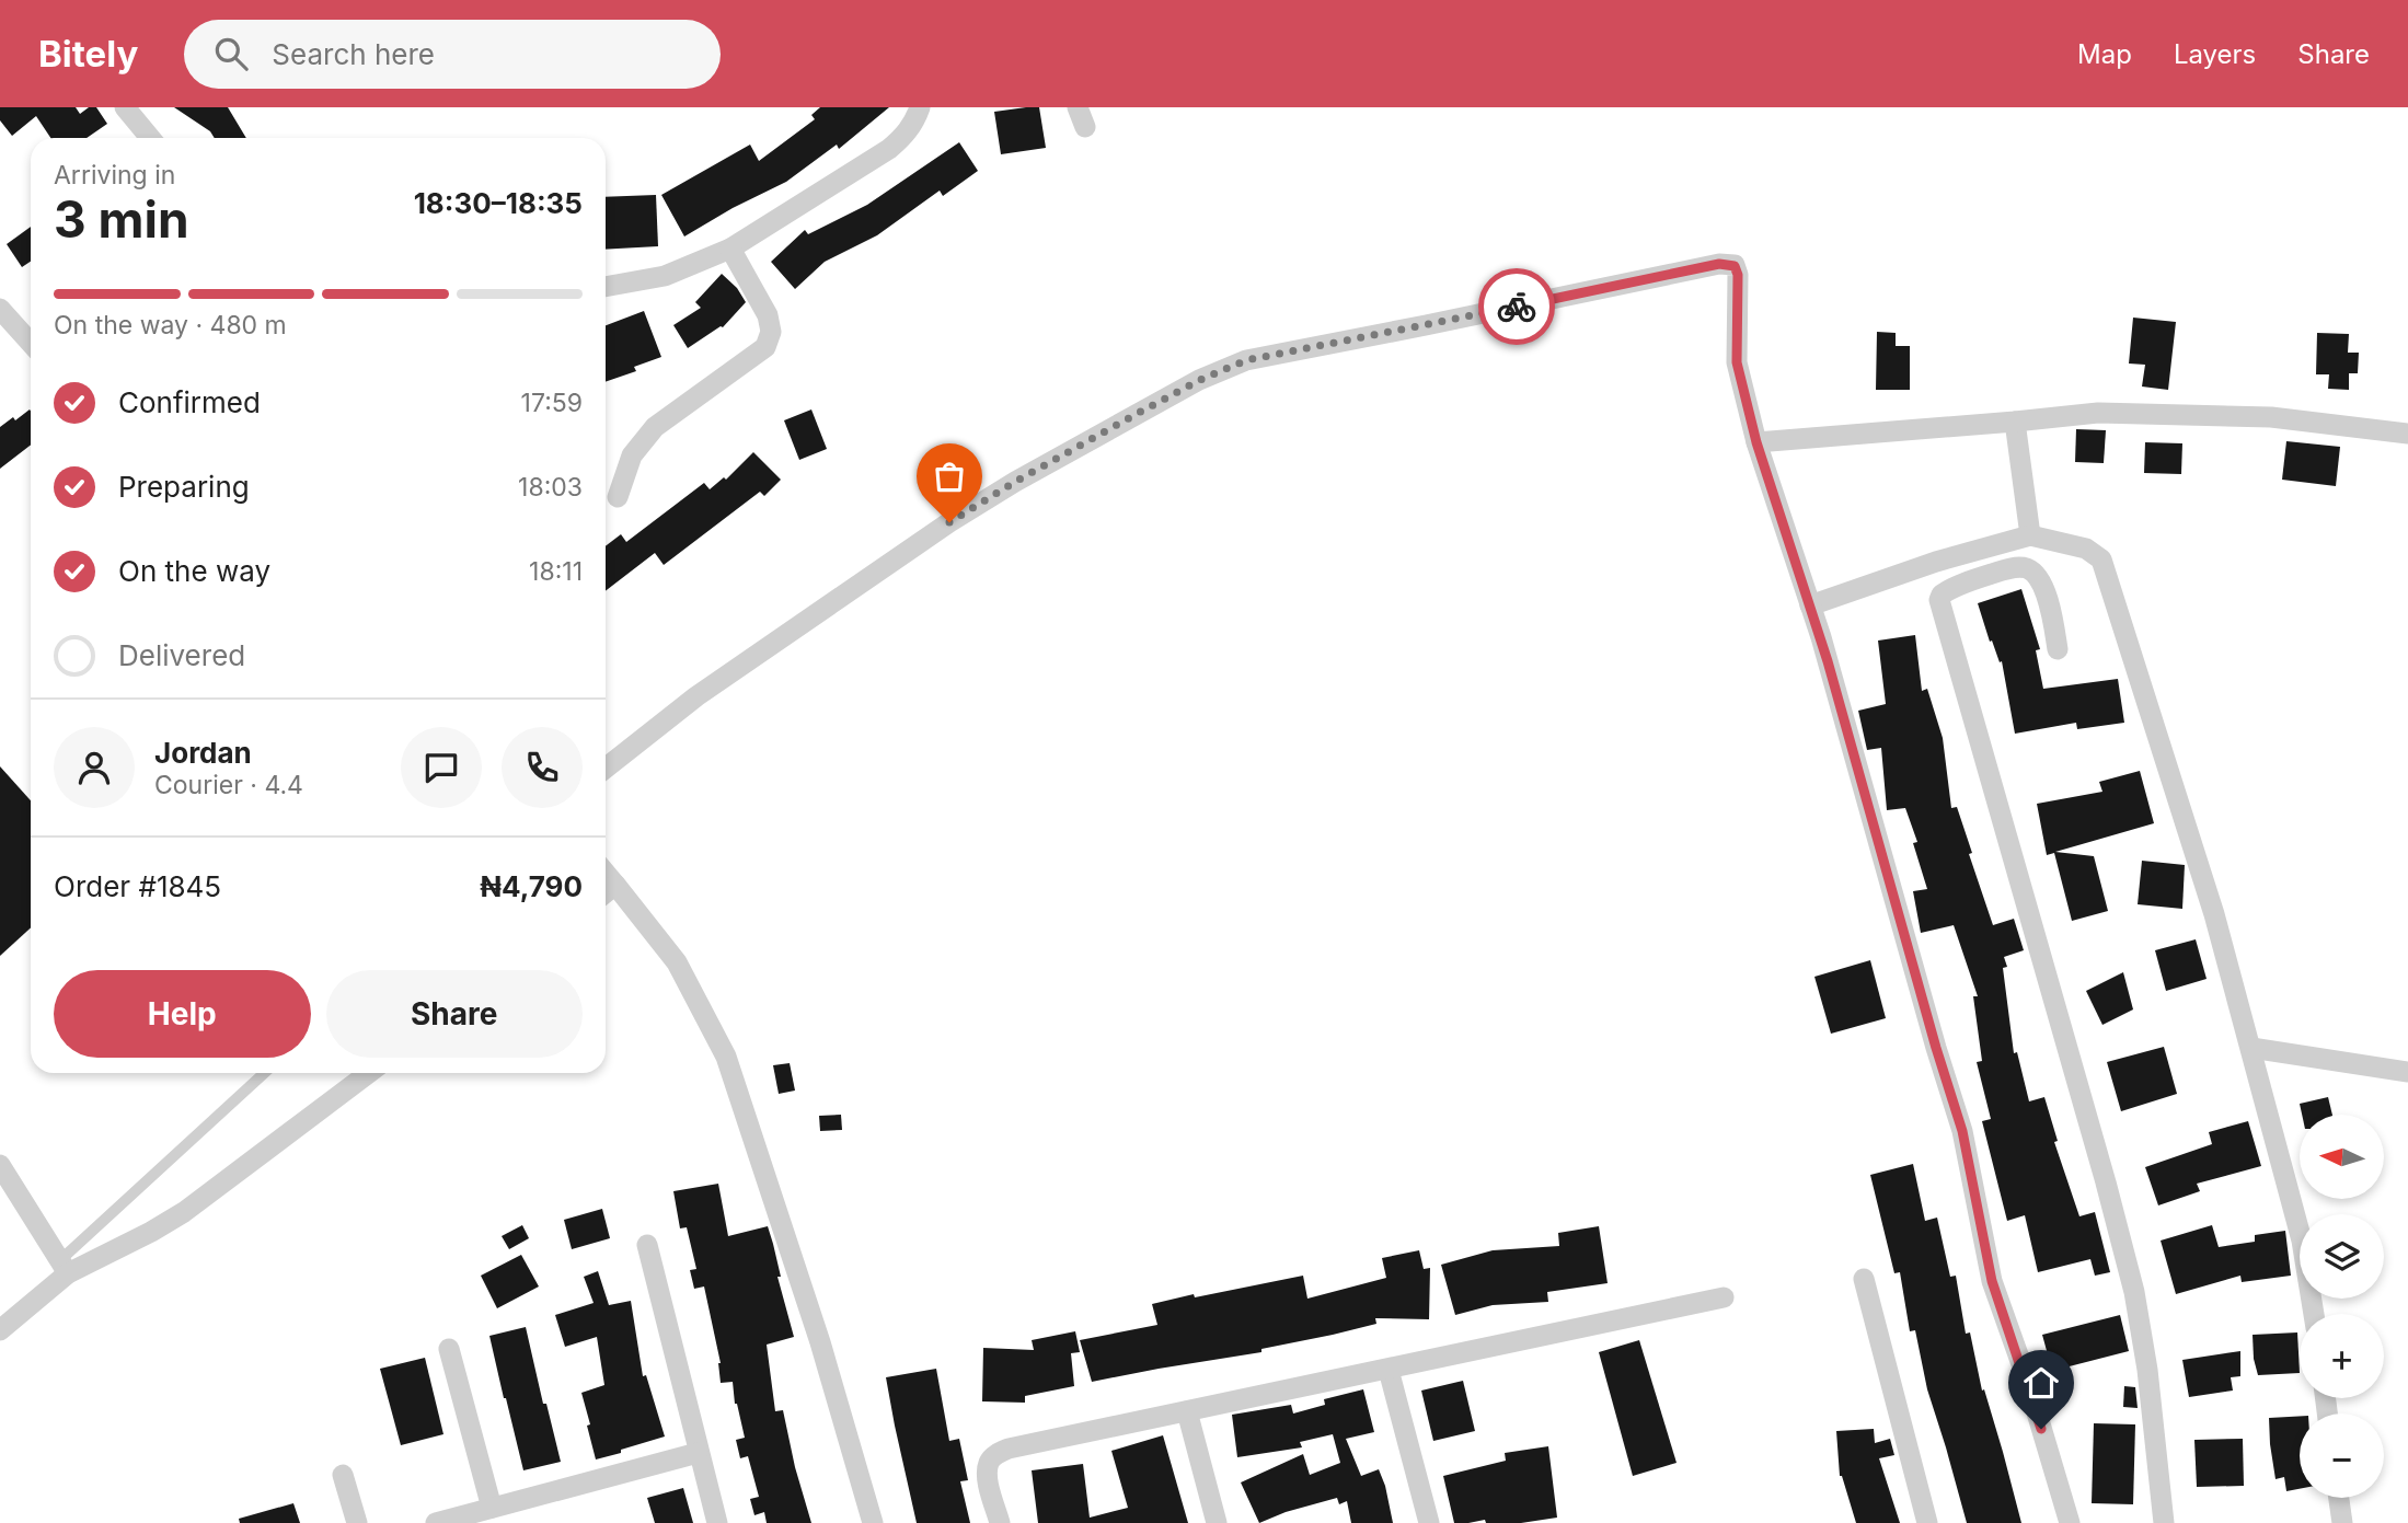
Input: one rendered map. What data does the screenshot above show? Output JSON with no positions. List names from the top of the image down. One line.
{"north":"left","page":{"header":"Bitely","search":"Search here","nav":["Map","Layers","Share"],"heading":["3 min","Arriving in","18:30–18:35"],"panel":["Jordan","Courier · 4.4","Order #1845","₦4,790"],"bar":"On the way · 480 m","list":[["Confirmed","17:59"],["Preparing","18:03"],["On the way","18:11"],"Delivered"],"buttons":["Help","Share"],"map_buttons":["+","−"]}}
